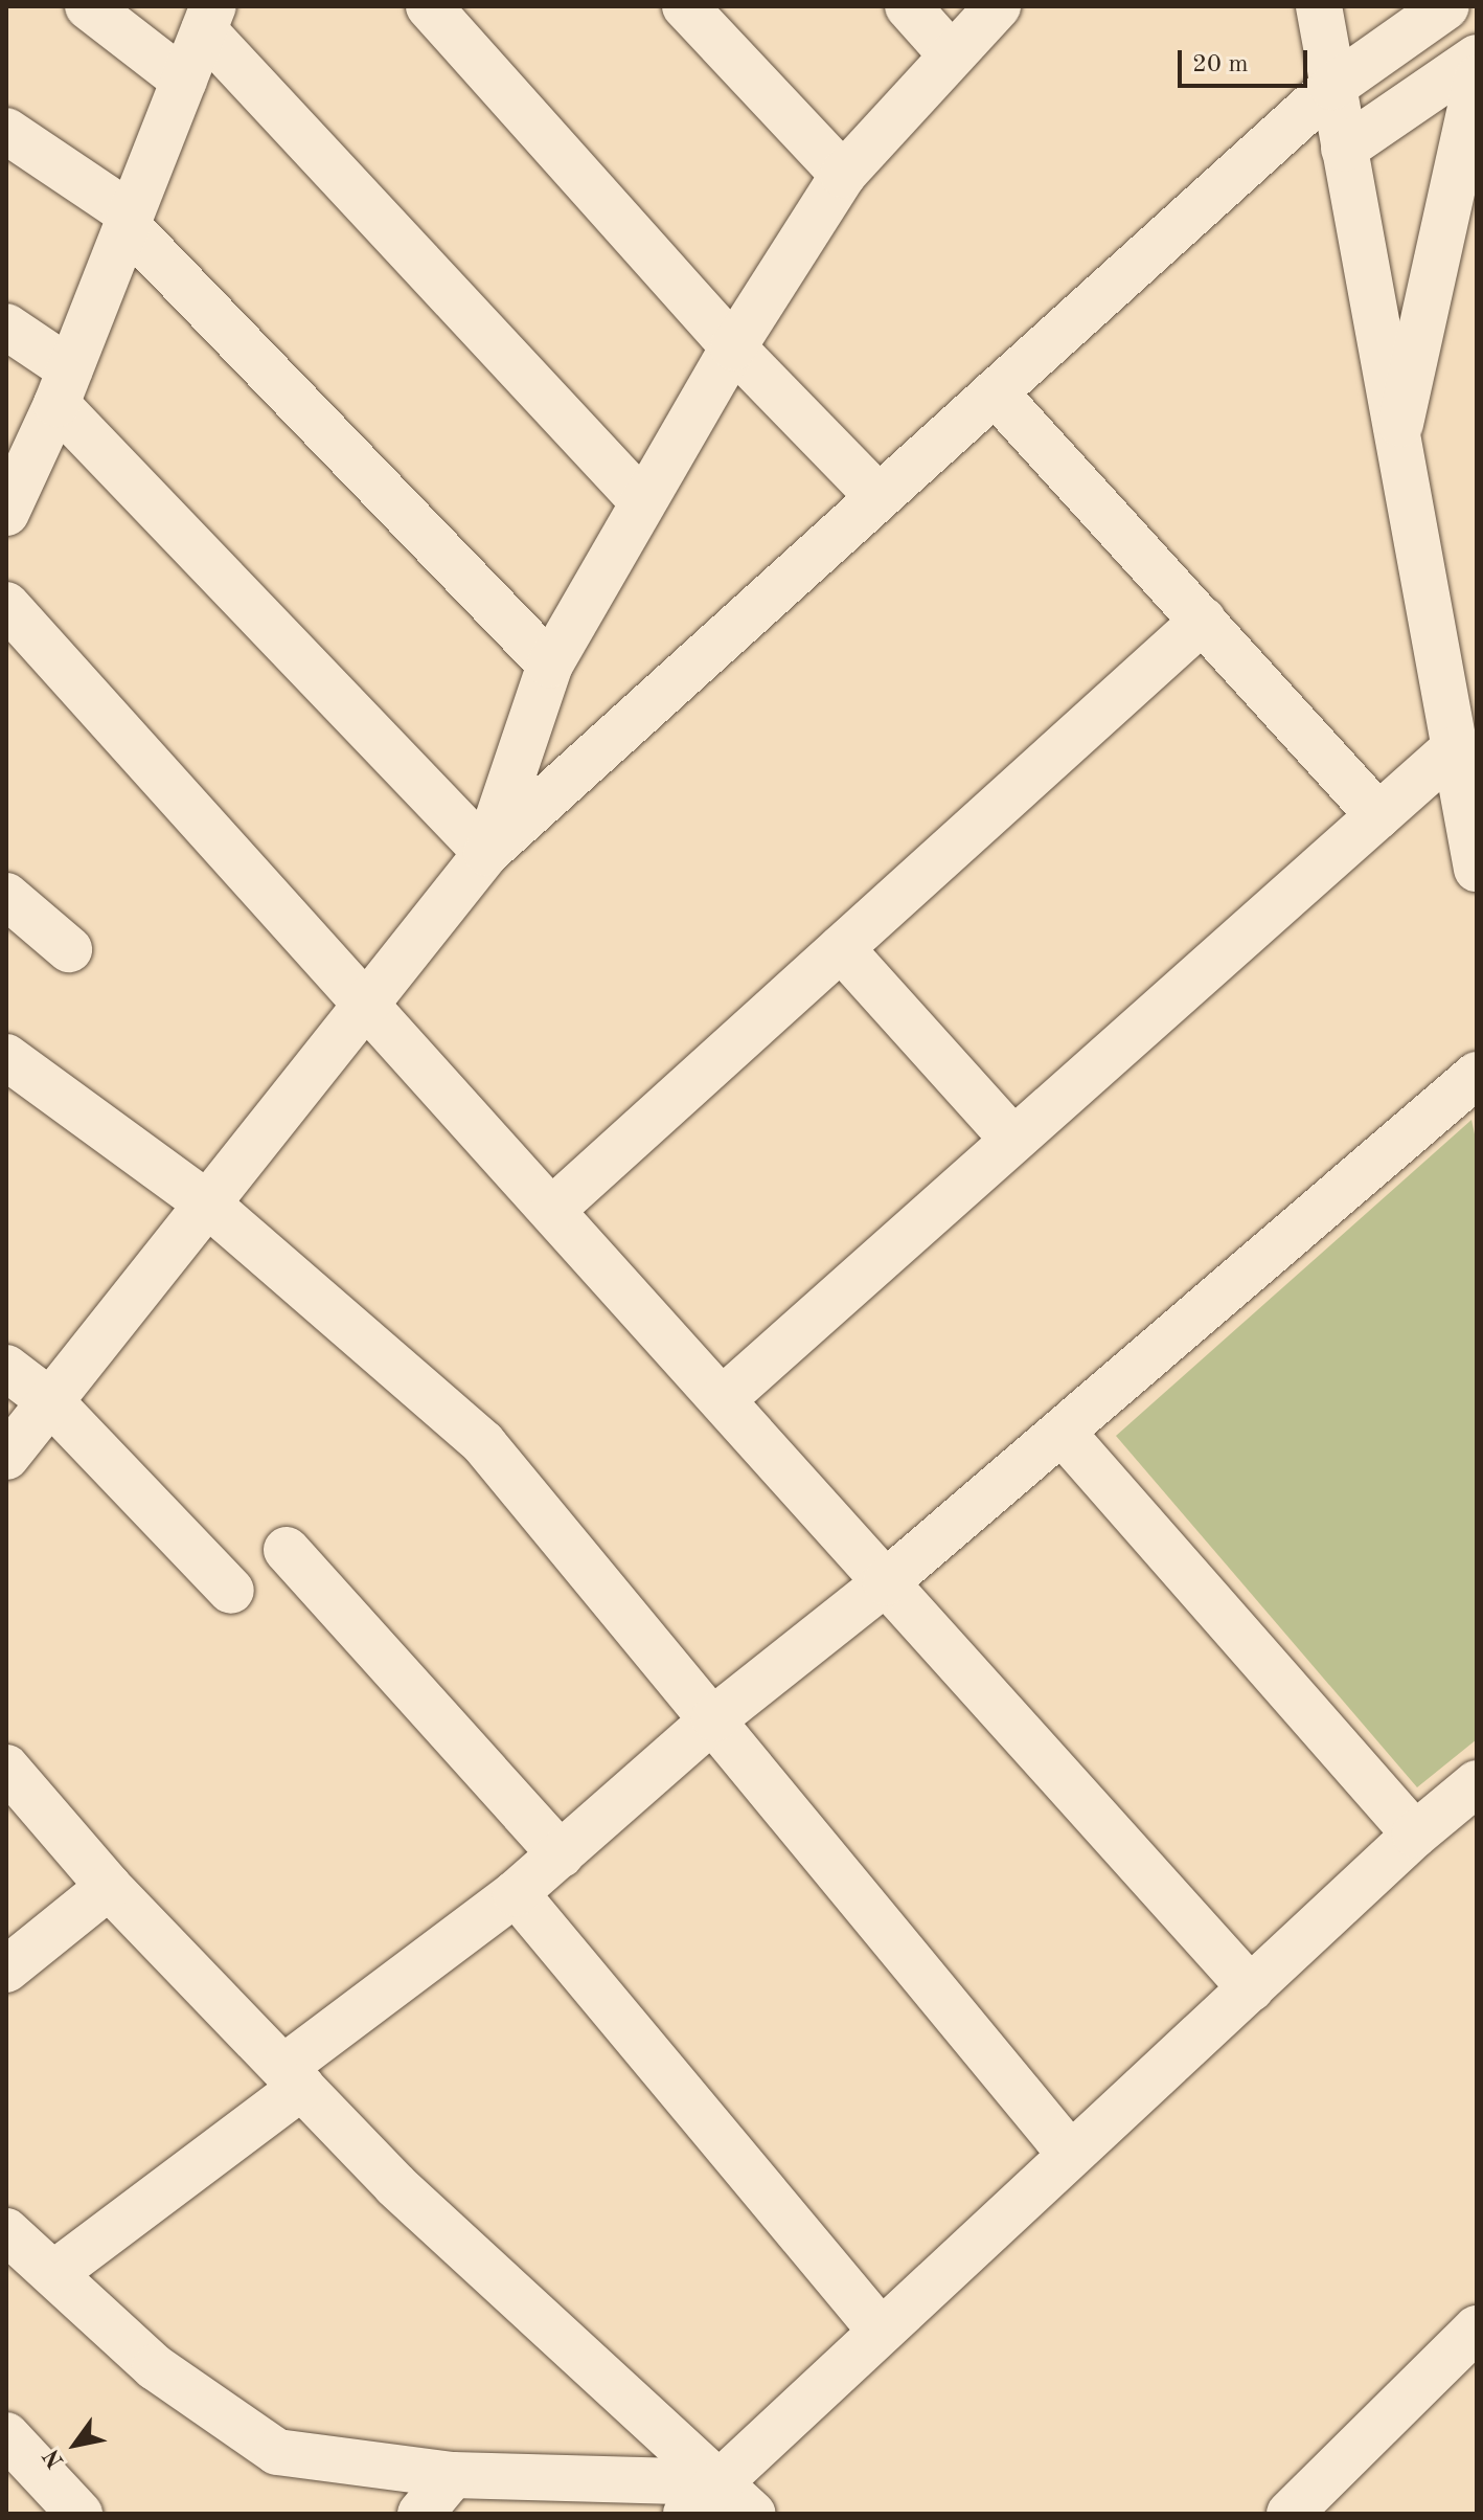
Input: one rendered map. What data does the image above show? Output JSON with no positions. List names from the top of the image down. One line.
{"scale_bar":"20 m","north":"bottom left"}
